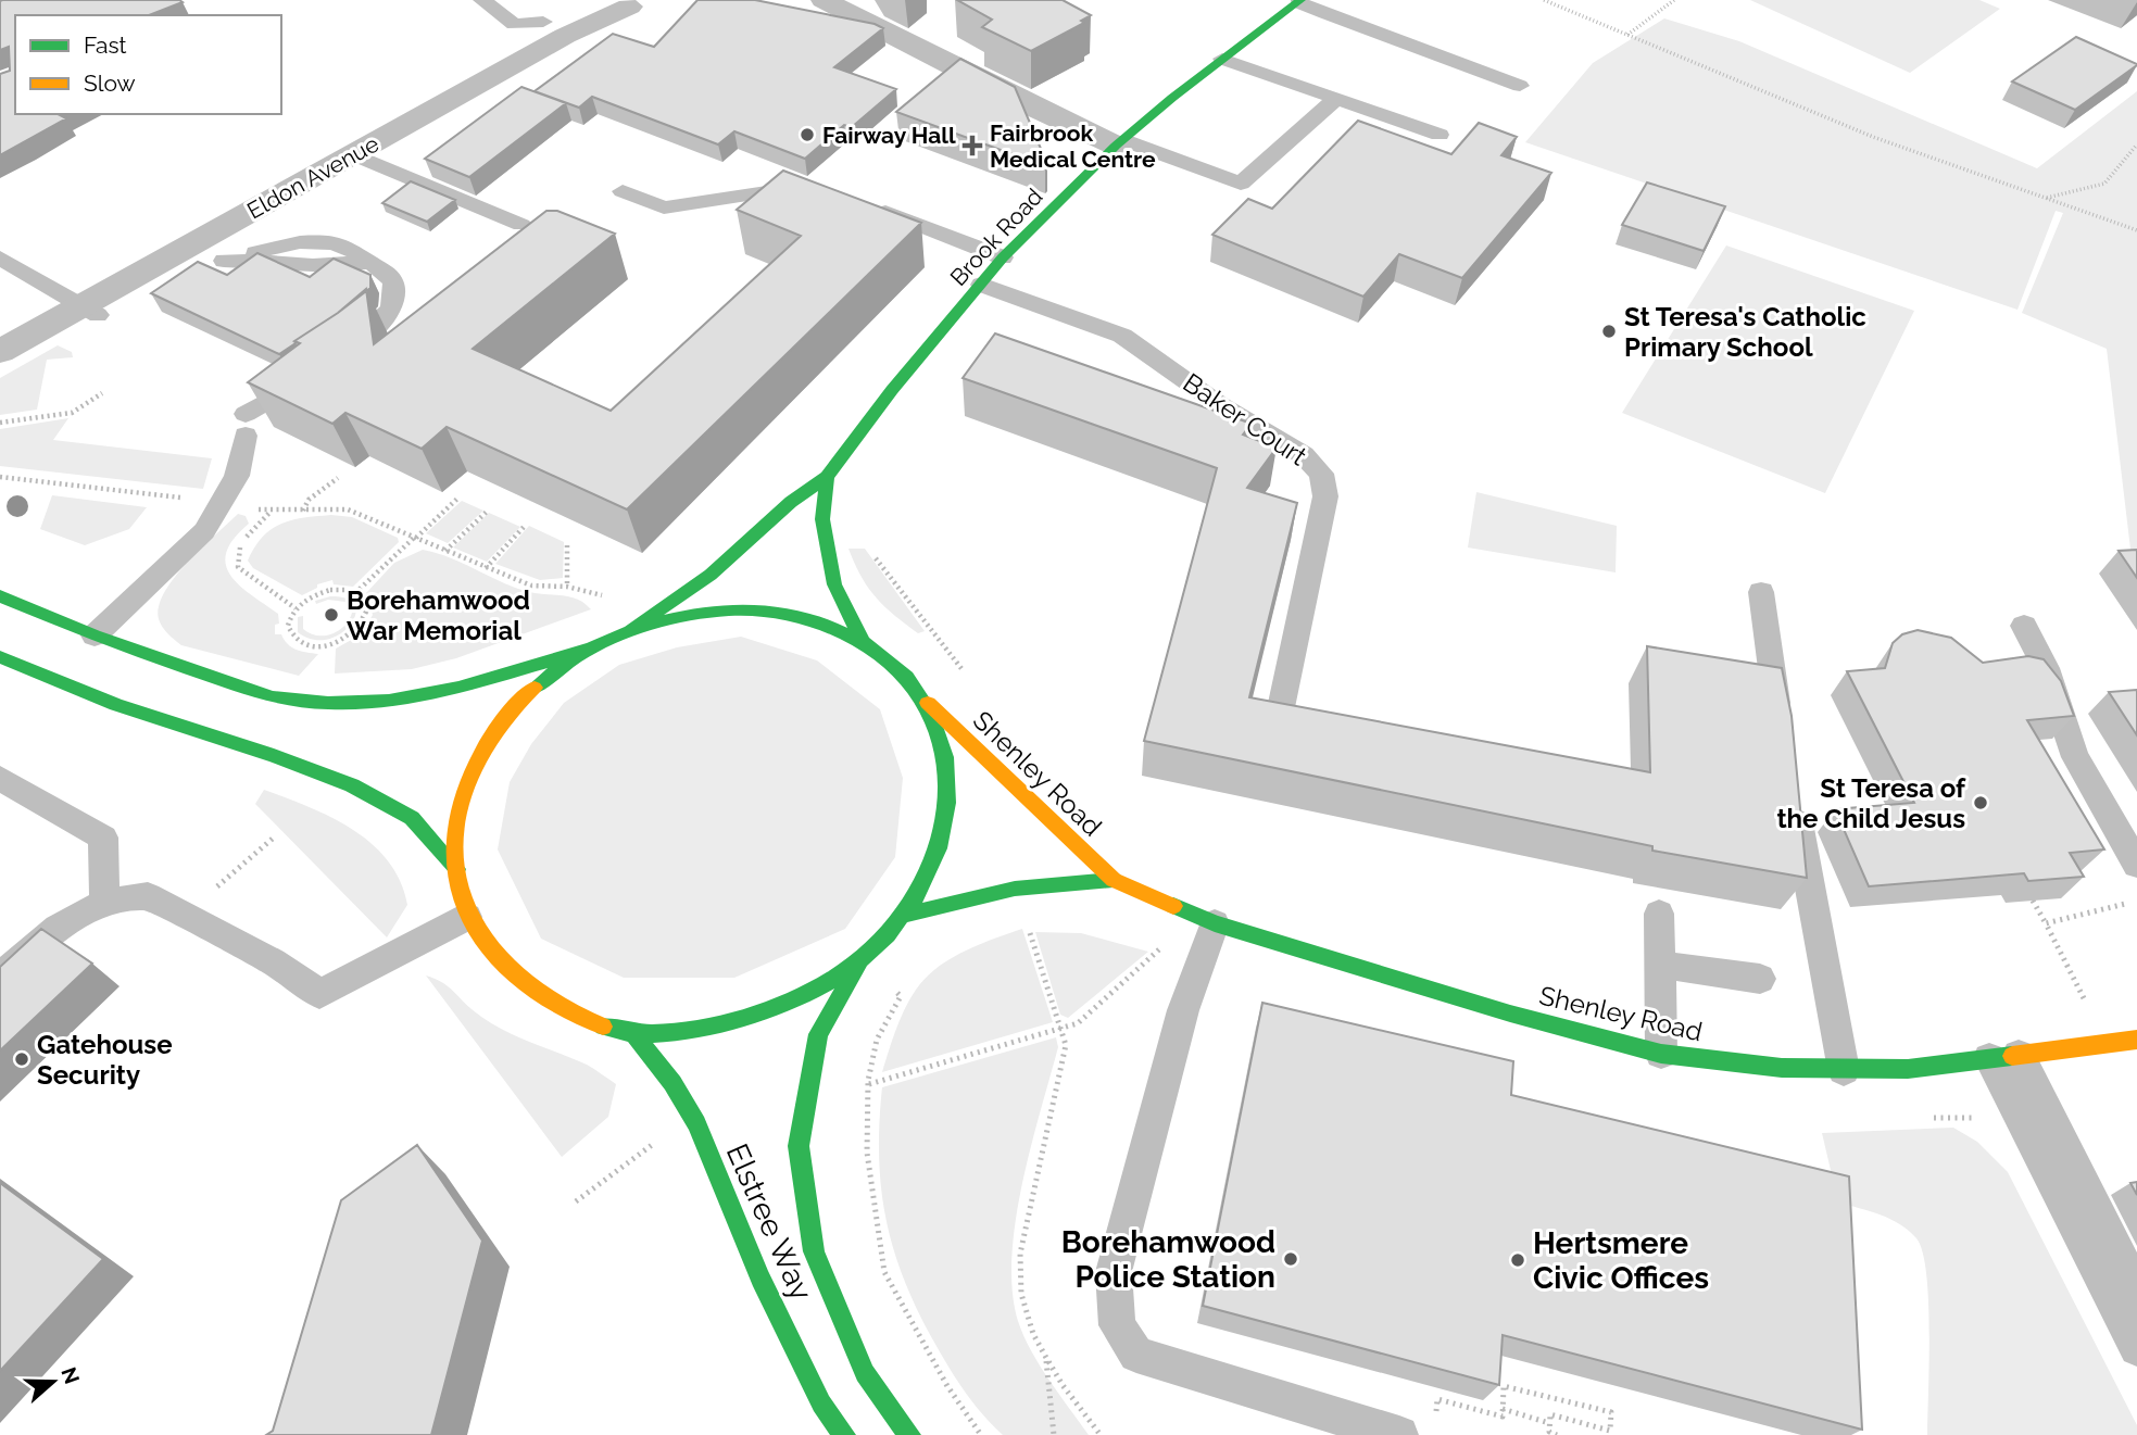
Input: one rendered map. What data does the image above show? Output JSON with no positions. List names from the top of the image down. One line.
{"streets":{"main road":["Brook Road","Shenley Road","Elstree Way"],"street":["Eldon Avenue"],"lane":["Baker Court"]},"crossings":[["Brook Road","Baker Court"]],"places":{"other":["Fairway Hall","St Teresa's Catholic Primary School","Borehamwood War Memorial","St Teresa of the Child Jesus","Gatehouse Security","Borehamwood Police Station","Hertsmere Civic Offices"],"health":["Fairbrook Medical Centre"]},"legend":["Fast","Slow"],"north":"right"}
